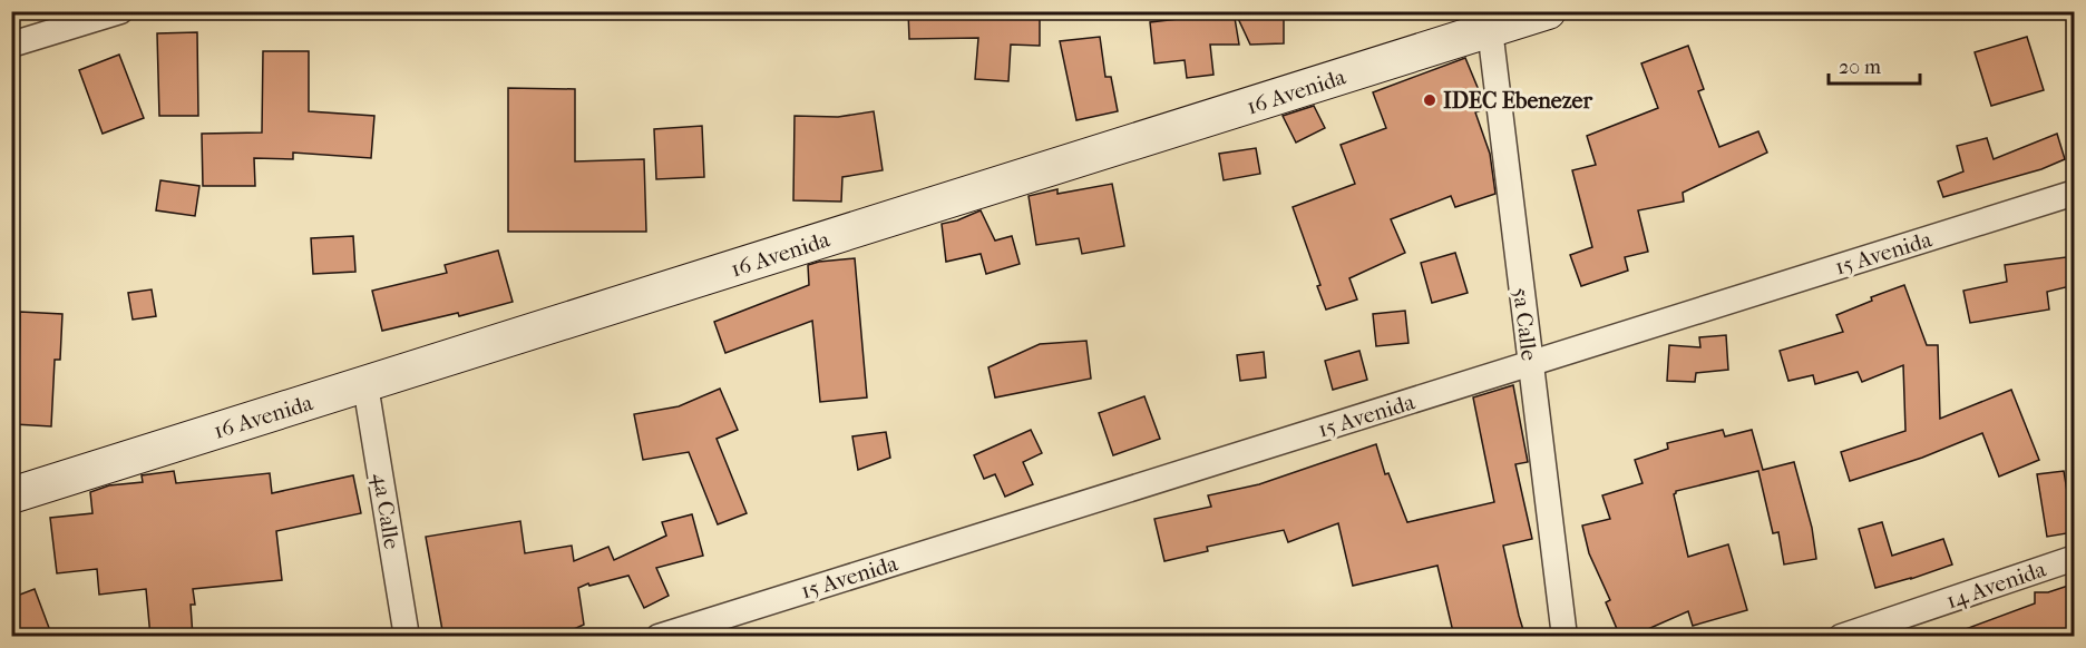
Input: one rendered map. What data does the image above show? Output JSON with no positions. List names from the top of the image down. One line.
{"streets":{"main road":["16 Avenida"],"street":["15 Avenida","5a Calle","4a Calle","14 Avenida"]},"crossings":[["16 Avenida","5a Calle"],["16 Avenida","4a Calle"],["15 Avenida","5a Calle"]],"places":["IDEC Ebenezer"],"scale_bar":"20 m"}
